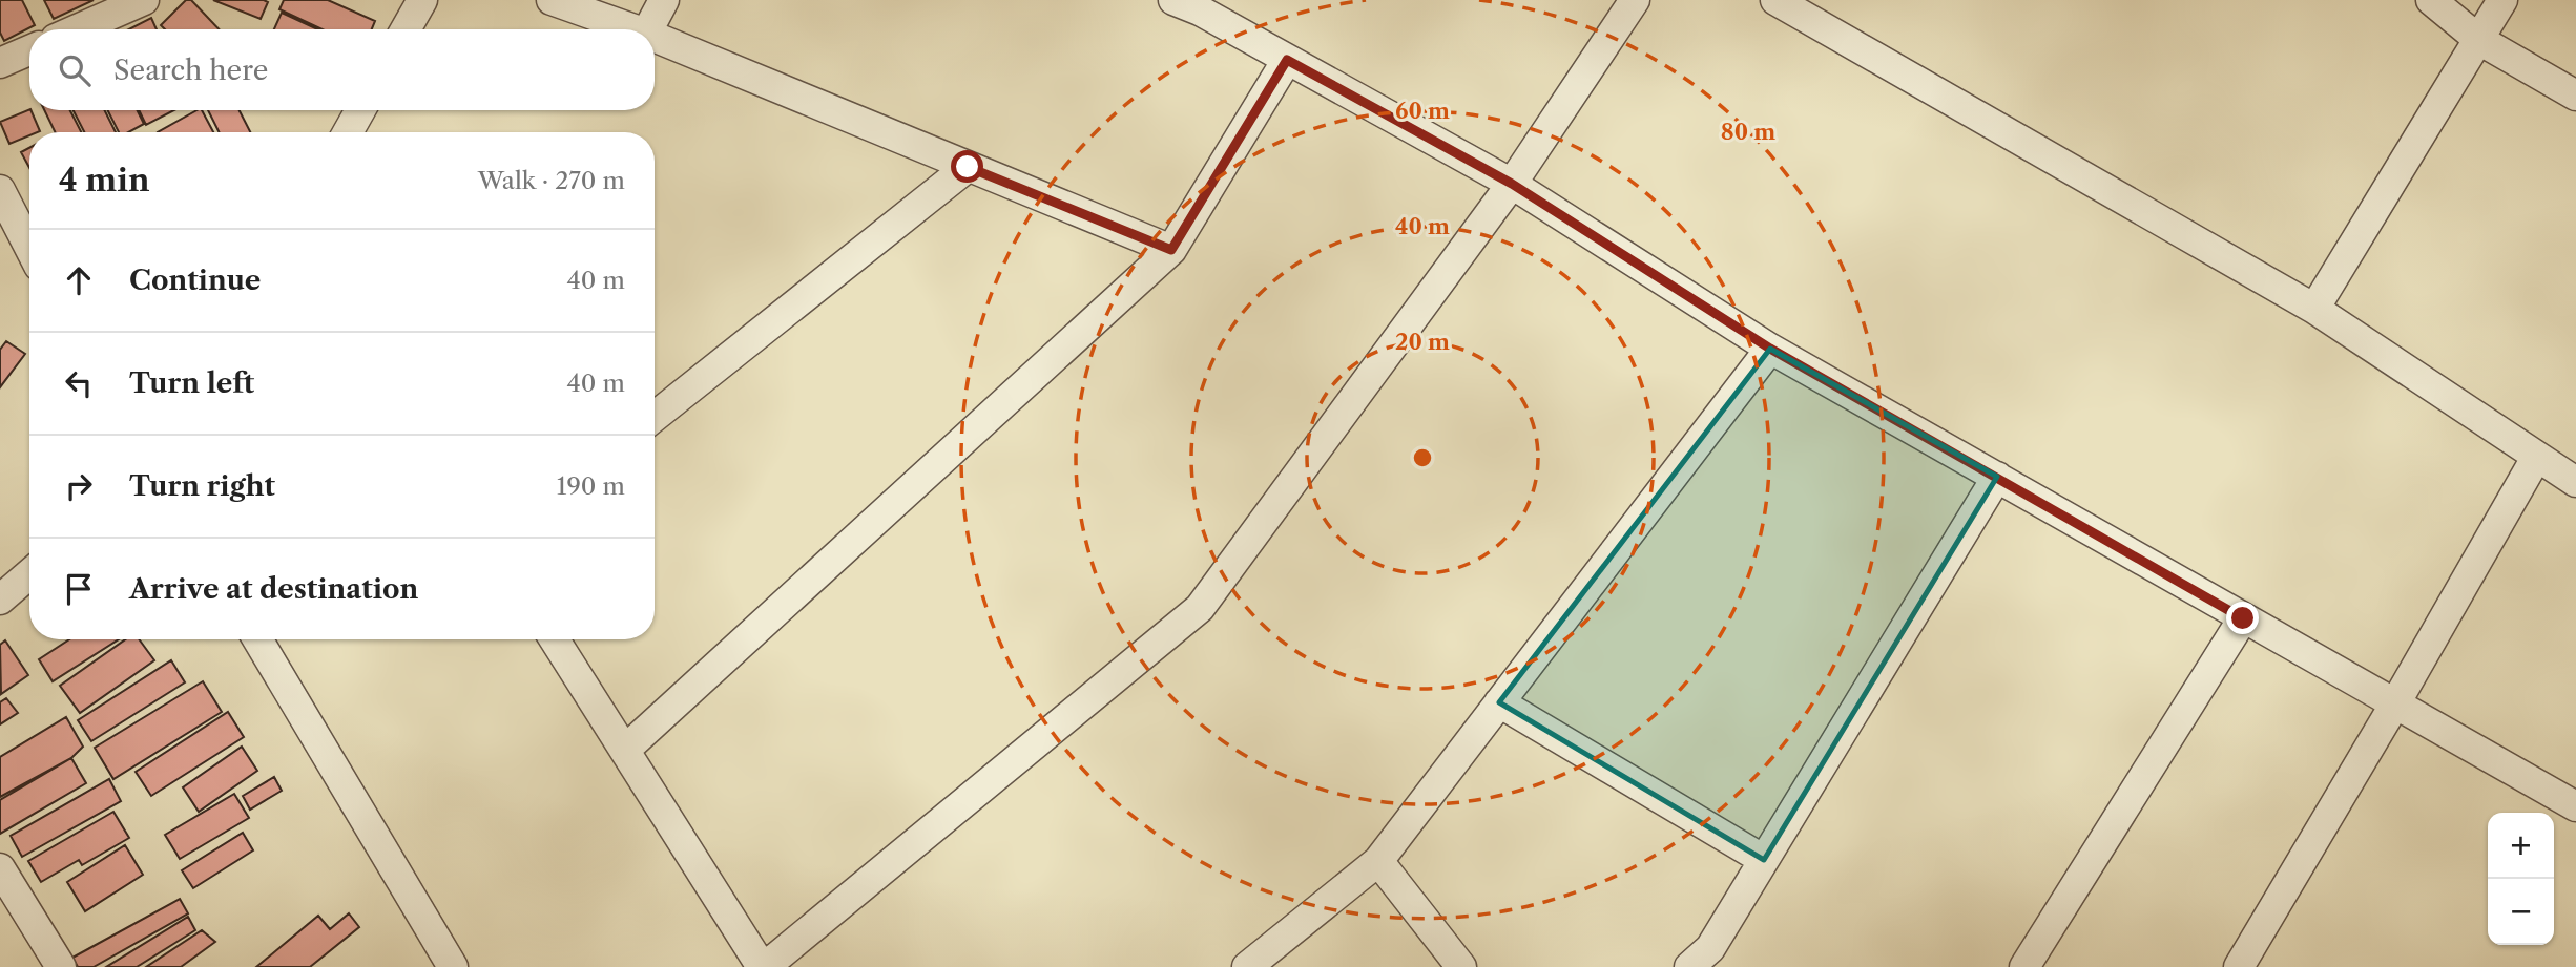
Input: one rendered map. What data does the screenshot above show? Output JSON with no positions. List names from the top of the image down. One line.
{"page":{"search":"Search here","heading":["4 min","Walk · 270 m"],"list":[["Continue","40 m"],["Turn left","40 m"],["Turn right","190 m"],"Arrive at destination"],"map_buttons":["+","−"]},"rings":["60 m","80 m","40 m","20 m"]}
